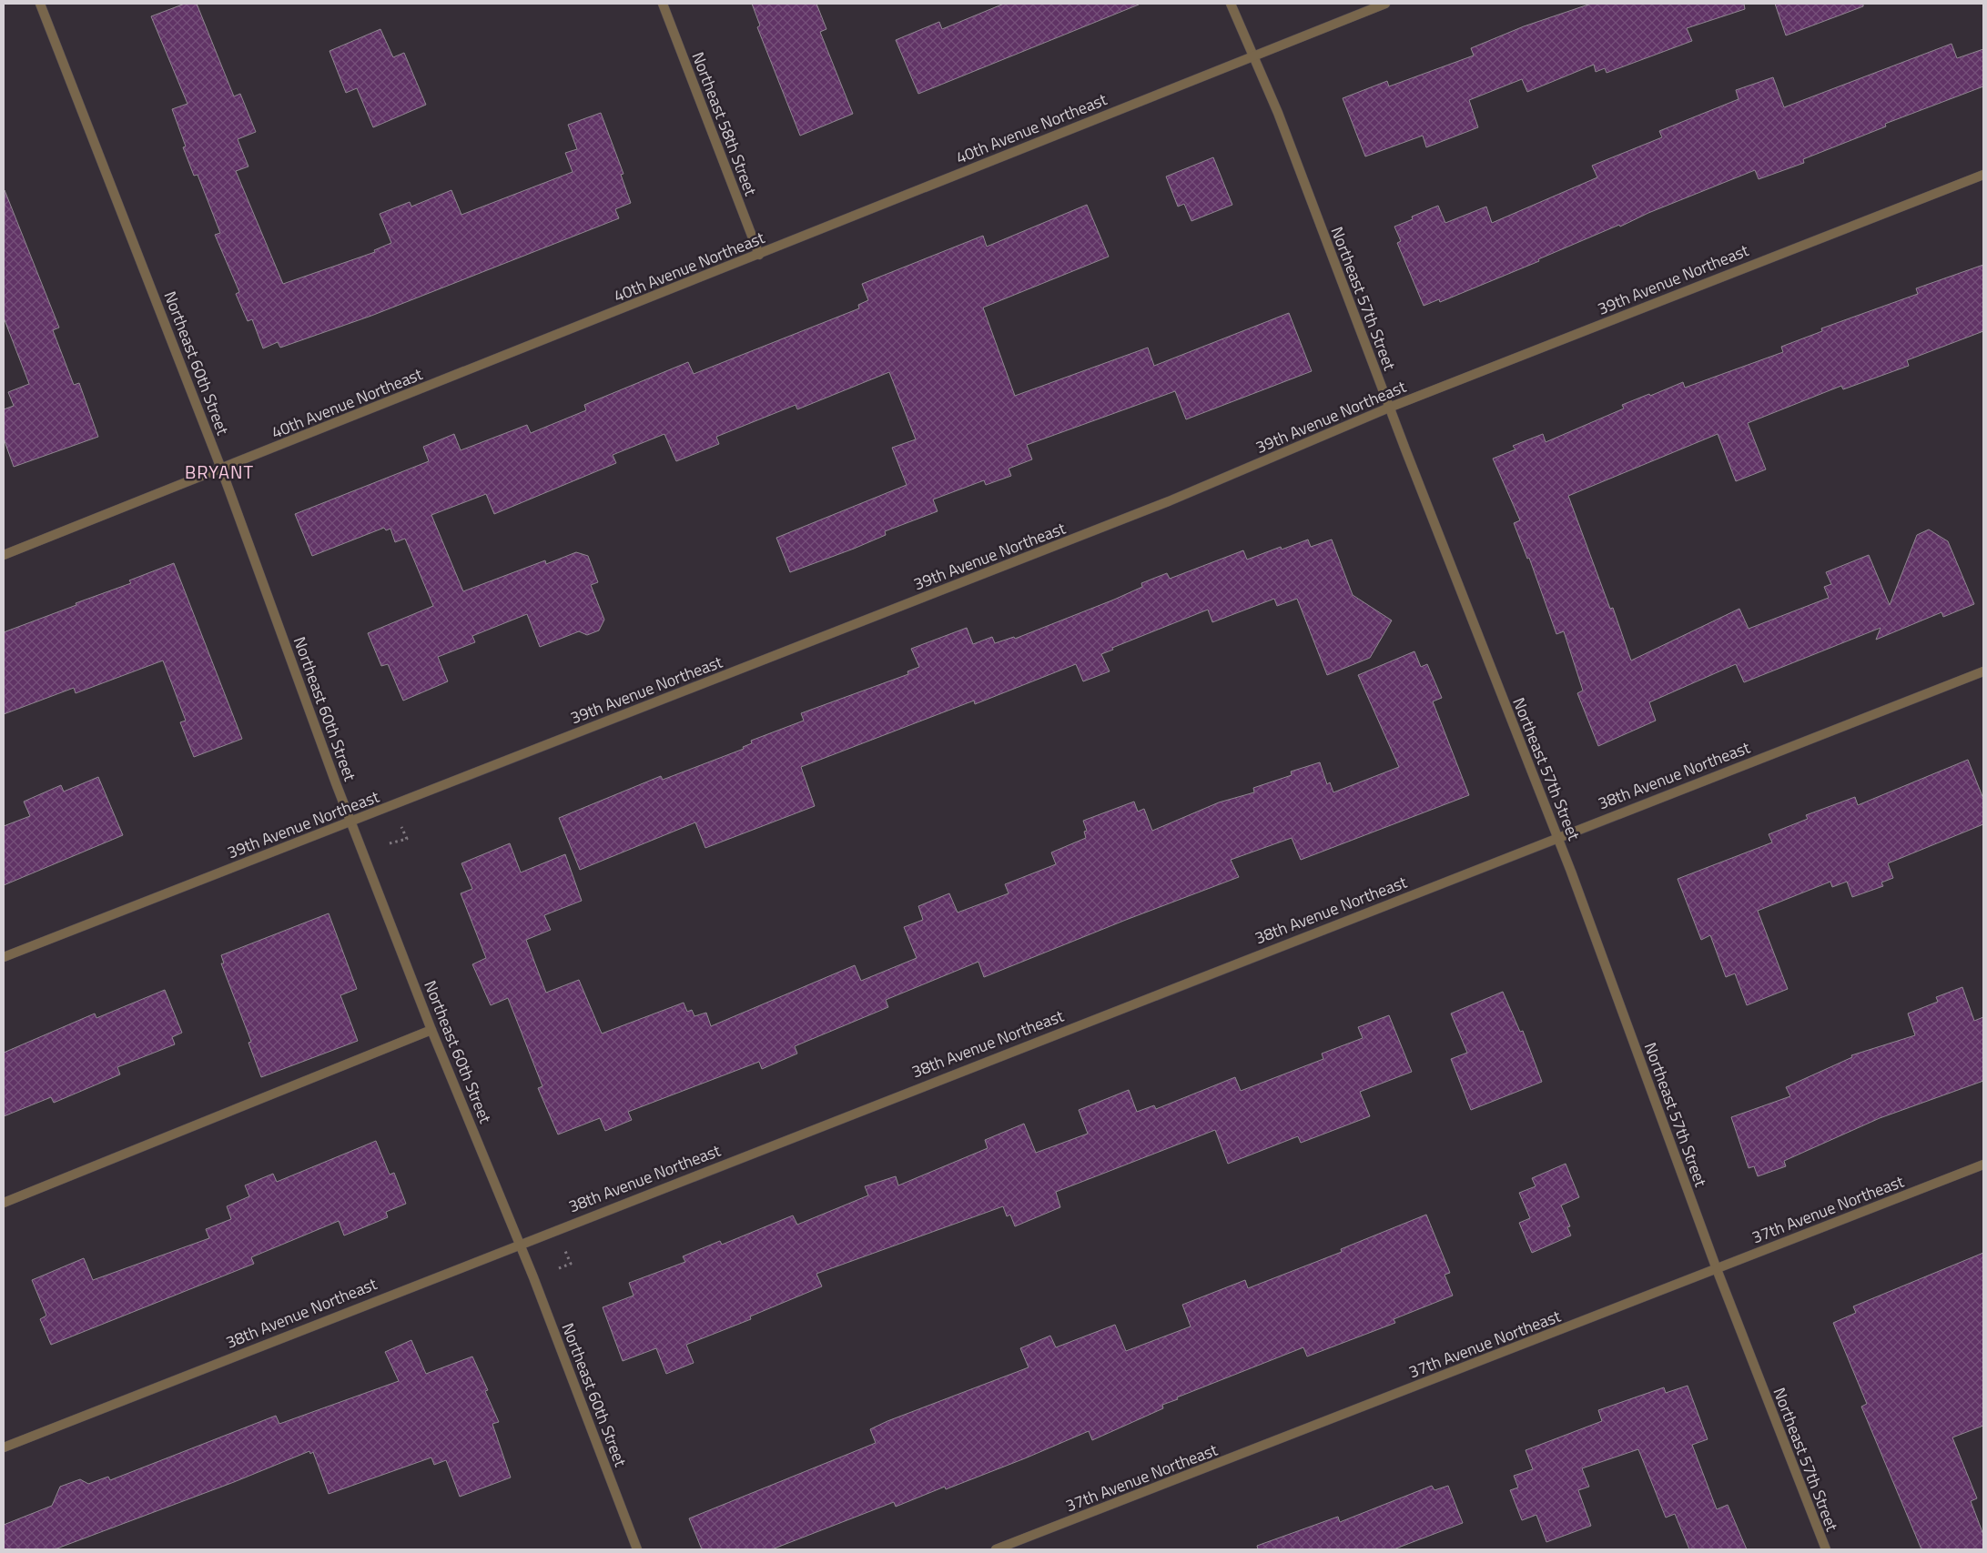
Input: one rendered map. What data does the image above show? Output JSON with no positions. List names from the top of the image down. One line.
{"streets":{"street":["Northeast 58th Street","40th Avenue Northeast","39th Avenue Northeast","Northeast 57th Street","Northeast 60th Street","38th Avenue Northeast","37th Avenue Northeast"]},"crossings":[["Northeast 58th Street","40th Avenue Northeast"],["40th Avenue Northeast","Northeast 57th Street"],["40th Avenue Northeast","Northeast 60th Street"],["39th Avenue Northeast","Northeast 57th Street"],["39th Avenue Northeast","Northeast 60th Street"],["Northeast 57th Street","38th Avenue Northeast"],["Northeast 57th Street","37th Avenue Northeast"],["Northeast 60th Street","38th Avenue Northeast"]],"districts":["BRYANT"]}
